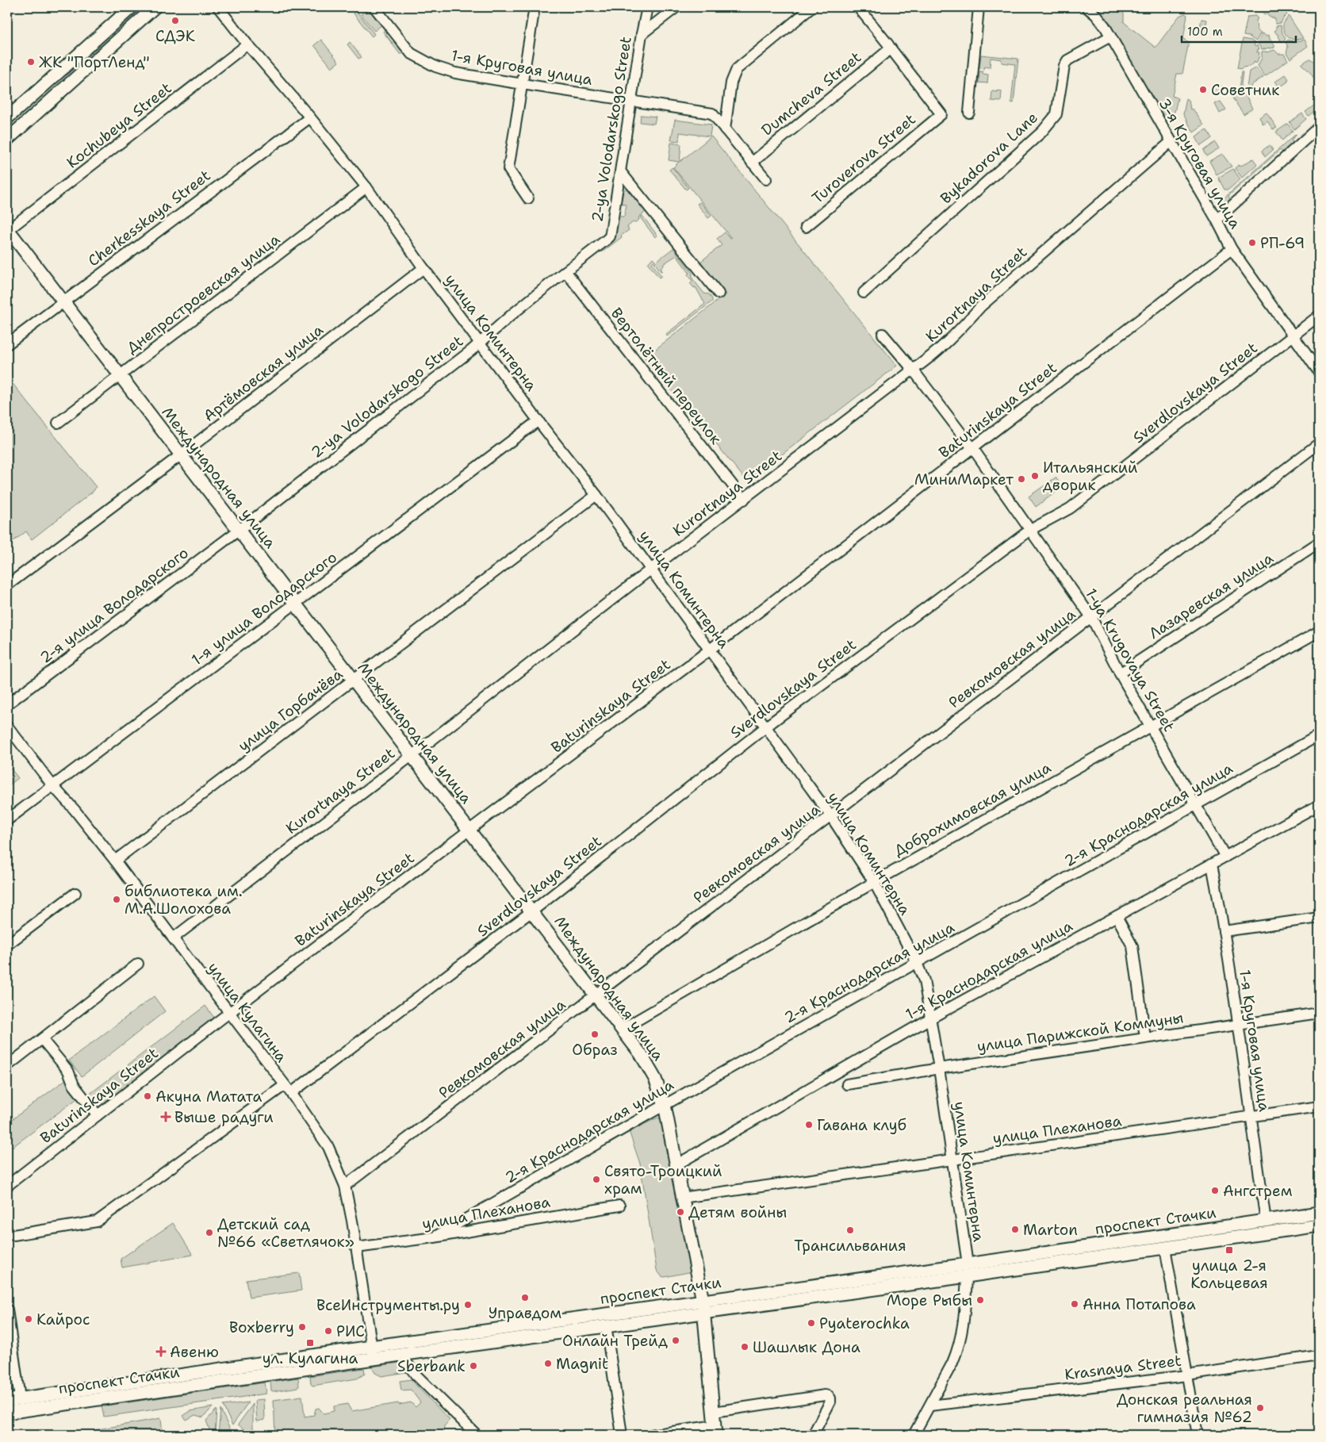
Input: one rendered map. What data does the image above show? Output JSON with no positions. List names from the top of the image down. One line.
{"streets":{"main road":["Международная улица","проспект Стачки"],"street":["1-я Круговая улица","Dumcheva Street","Kochubeya Street","2-ya Volodarskogo Street","Bykadorova Lane","Turoverova Street","3-я Круговая улица","Cherkesskaya Street","Днепростроевская улица","Kurortnaya Street","улица Коминтерна","Артёмовская улица","Вертолётный переулок","Sverdlovskaya Street","Baturinskaya Street","Лазаревская улица","2-я улица Володарского","1-я улица Володарского","Ревкомовская улица","1-ya Krugovaya Street","улица Горбачёва","Доброхимовская улица","2-я Краснодарская улица","1-я Краснодарская улица","улица Кулагина","улица Парижской Коммуны","улица Плеханова","Krasnaya Street"]},"crossings":[["1-я Круговая улица","2-ya Volodarskogo Street"],["1-я Круговая улица","1-я Краснодарская улица"],["1-я Круговая улица","улица Парижской Коммуны"],["1-я Круговая улица","улица Плеханова"],["1-я Круговая улица","проспект Стачки"],["Dumcheva Street","Turoverova Street"],["Kochubeya Street","улица Коминтерна"],["Kochubeya Street","Международная улица"],["2-ya Volodarskogo Street","улица Коминтерна"],["2-ya Volodarskogo Street","Вертолётный переулок"],["2-ya Volodarskogo Street","Международная улица"],["2-ya Volodarskogo Street","2-я улица Володарского"],["Bykadorova Lane","3-я Круговая улица"],["3-я Круговая улица","Kurortnaya Street"],["3-я Круговая улица","Sverdlovskaya Street"],["3-я Круговая улица","Baturinskaya Street"],["Cherkesskaya Street","улица Коминтерна"],["Cherkesskaya Street","Международная улица"],["Днепростроевская улица","улица Коминтерна"],["Днепростроевская улица","Международная улица"],["Kurortnaya Street","улица Коминтерна"],["Kurortnaya Street","Вертолётный переулок"],["Kurortnaya Street","Международная улица"],["Kurortnaya Street","1-ya Krugovaya Street"],["Kurortnaya Street","улица Кулагина"],["улица Коминтерна","Артёмовская улица"],["улица Коминтерна","Sverdlovskaya Street"],["улица Коминтерна","Baturinskaya Street"],["улица Коминтерна","1-я улица Володарского"],["улица Коминтерна","Ревкомовская улица"],["улица Коминтерна","улица Горбачёва"],["улица Коминтерна","Доброхимовская улица"],["улица Коминтерна","2-я Краснодарская улица"],["улица Коминтерна","1-я Краснодарская улица"],["улица Коминтерна","улица Парижской Коммуны"],["улица Коминтерна","улица Плеханова"],["улица Коминтерна","проспект Стачки"],["Артёмовская улица","Международная улица"],["Sverdlovskaya Street","Международная улица"],["Sverdlovskaya Street","1-ya Krugovaya Street"],["Sverdlovskaya Street","улица Кулагина"],["Baturinskaya Street","Международная улица"],["Baturinskaya Street","1-ya Krugovaya Street"],["Baturinskaya Street","улица Кулагина"],["Международная улица","2-я улица Володарского"],["Международная улица","1-я улица Володарского"],["Международная улица","Ревкомовская улица"],["Международная улица","улица Горбачёва"],["Международная улица","Доброхимовская улица"],["Международная улица","2-я Краснодарская улица"],["Международная улица","1-я Краснодарская улица"],["Международная улица","улица Плеханова"],["Международная улица","проспект Стачки"],["Лазаревская улица","1-ya Krugovaya Street"],["1-я улица Володарского","улица Кулагина"],["Ревкомовская улица","1-ya Krugovaya Street"],["Ревкомовская улица","улица Кулагина"],["1-ya Krugovaya Street","Доброхимовская улица"],["1-ya Krugovaya Street","2-я Краснодарская улица"],["1-ya Krugovaya Street","1-я Краснодарская улица"],["улица Горбачёва","улица Кулагина"],["2-я Краснодарская улица","улица Плеханова"],["улица Кулагина","улица Плеханова"],["улица Кулагина","проспект Стачки"]],"places":{"other":["СДЭК","ЖК \"ПортЛенд\"","Советник","РП-69","Итальянский дворик","МиниМаркет","библиотека им. М.А.Шолохова","Образ","Акуна Матата","Гавана клуб","Свято-Троицкий храм","Ангстрем","Детям войны","Marton","Трансильвания","Детский сад №66 «Светлячок»","Управдом","Море Рыбы","Анна Потапова","ВсеИнструменты.ру","Кайрос","Pyaterochka","Boxberry","РИС","Онлайн Трейд","Шашлык Дона","Magnit","Sberbank","Донская реальная гимназия №62"],"health":["Выше радуги","Авеню"],"transit":["улица 2-я Кольцевая","ул. Кулагина"]},"scale_bar":"100 m"}
